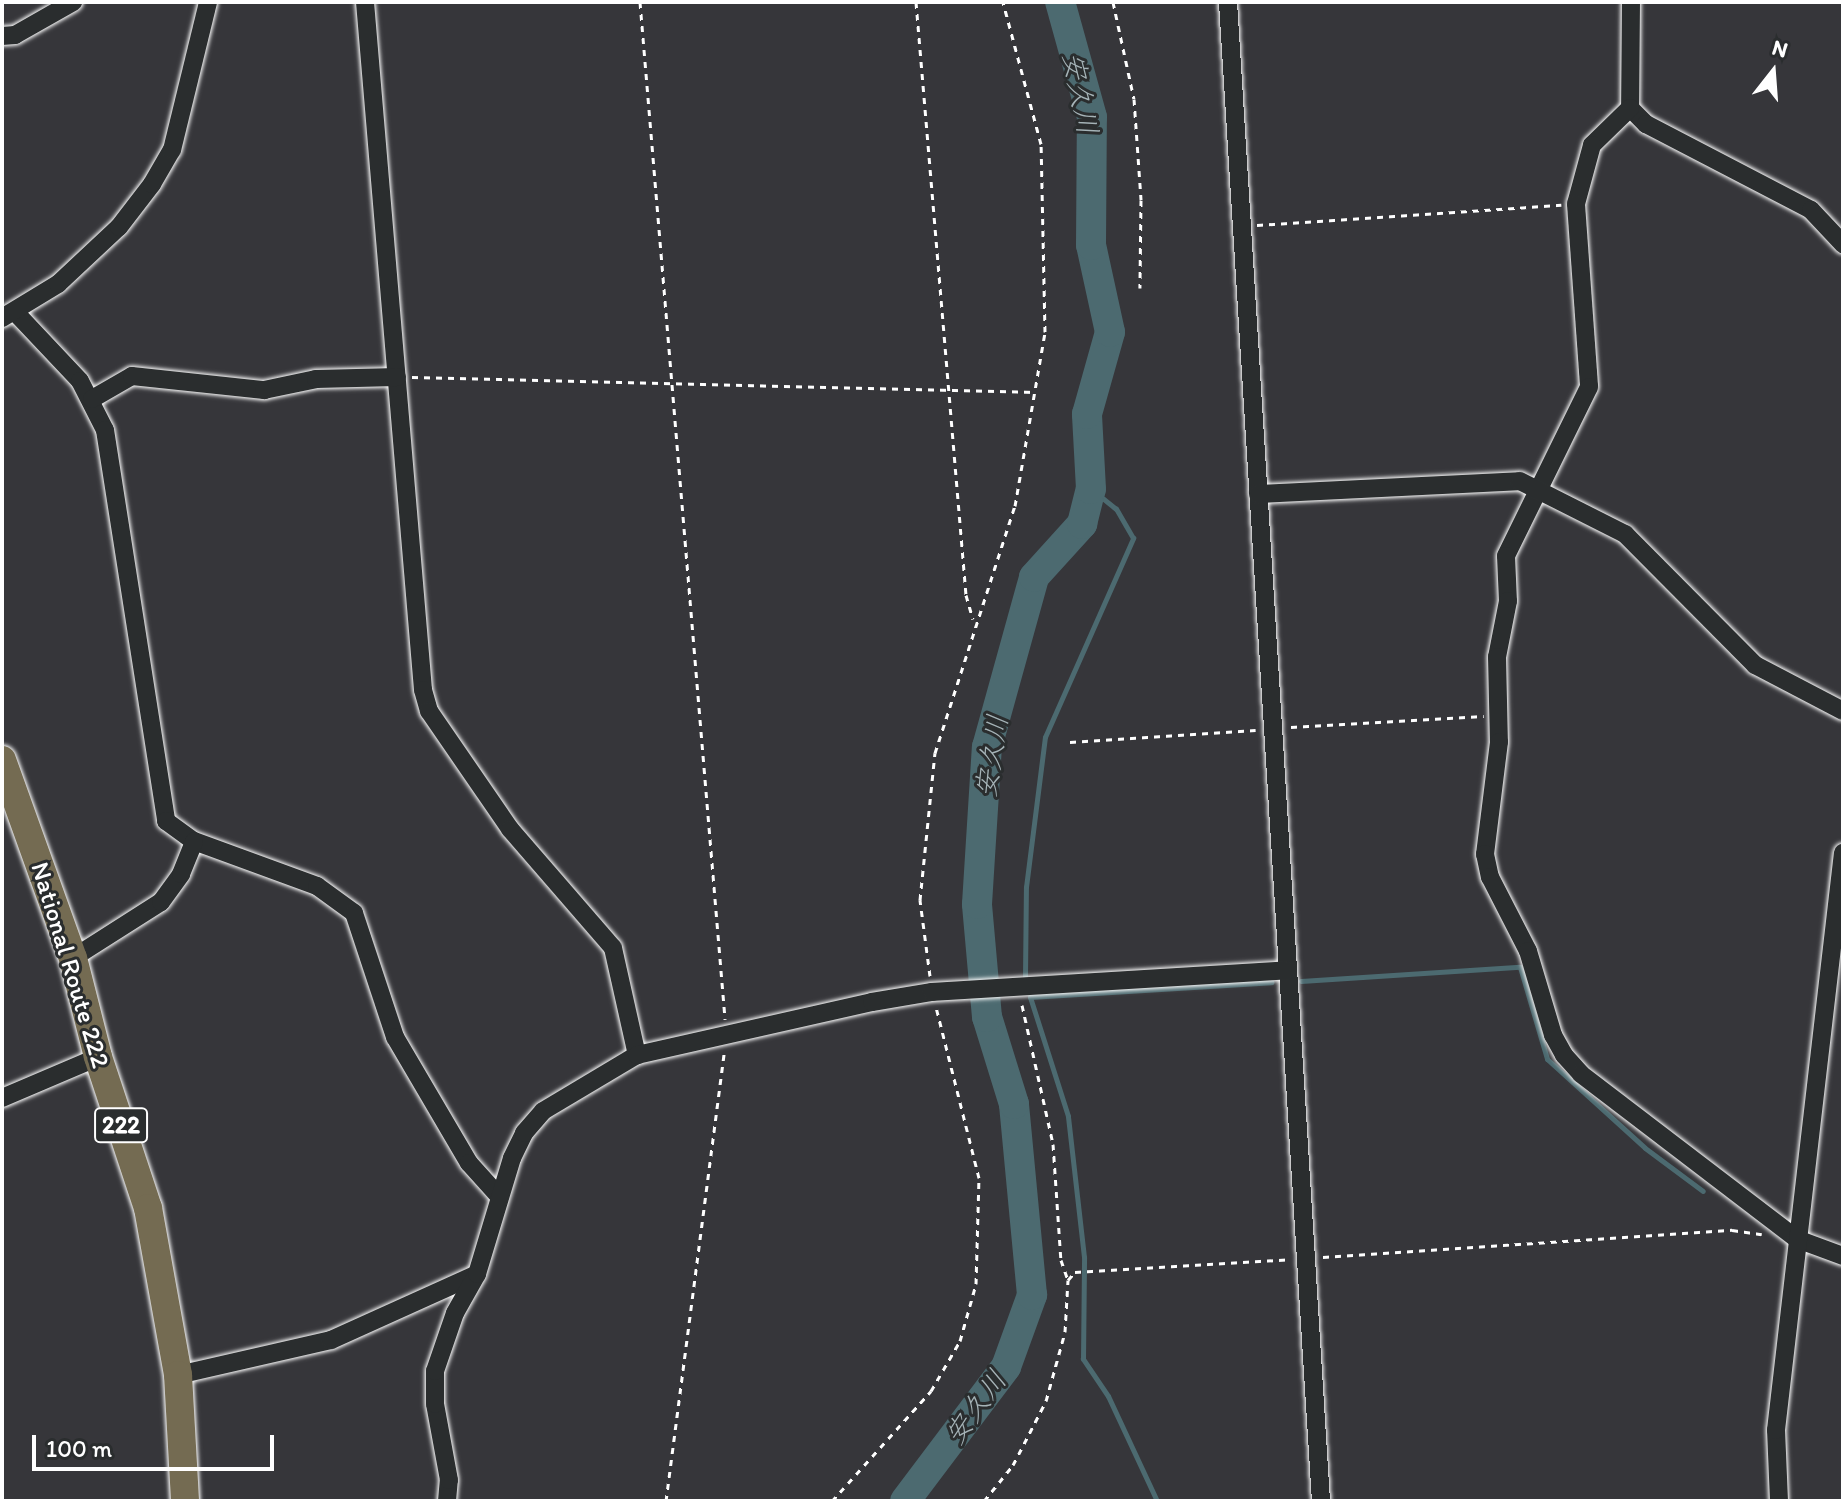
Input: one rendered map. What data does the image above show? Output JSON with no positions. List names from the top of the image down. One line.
{"streets":{"highway":["National Route 222","222"]},"water":["安久川"],"scale_bar":"100 m","north":"top"}
